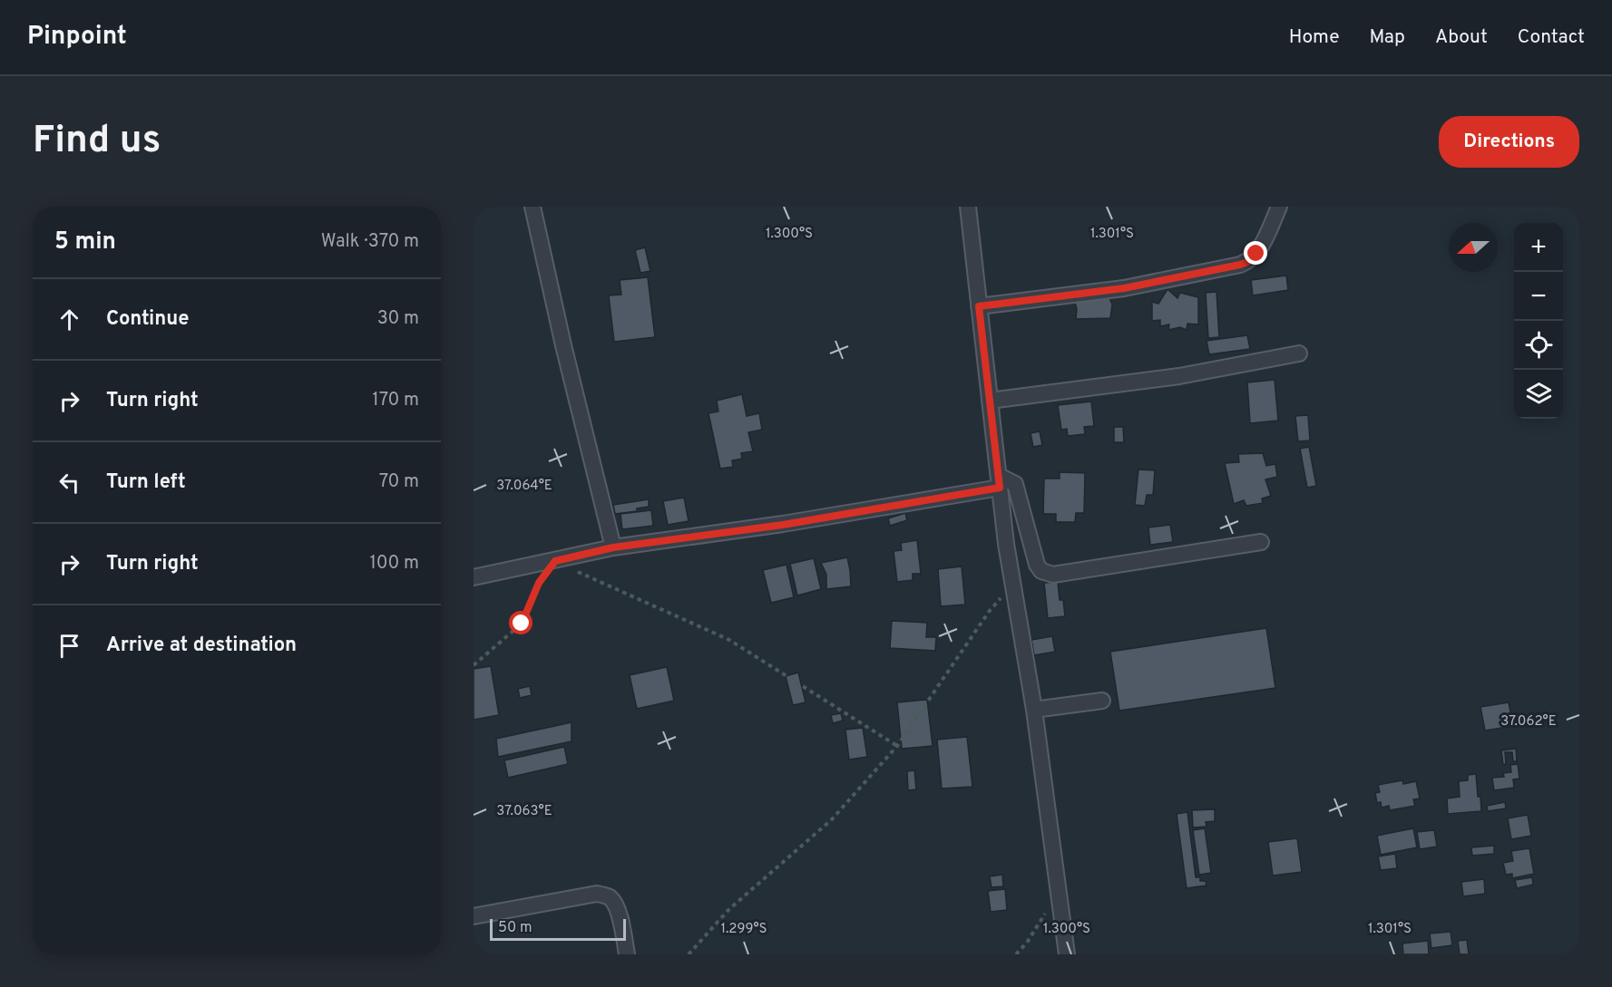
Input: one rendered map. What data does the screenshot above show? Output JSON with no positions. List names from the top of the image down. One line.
{"scale_bar":"50 m","north":"left","page":{"header":"Pinpoint","nav":["Home","Map","About","Contact"],"buttons":"Directions","title":"Find us","heading":["5 min","Walk · 370 m"],"map_buttons":["+","−"],"list":[["Continue","30 m"],["Turn right","170 m"],["Turn left","70 m"],["Turn right","100 m"],"Arrive at destination"],"scale":"50 m"},"coordinates":["1.300°S","1.301°S","37.064°E","37.062°E","37.063°E","1.299°S"]}
